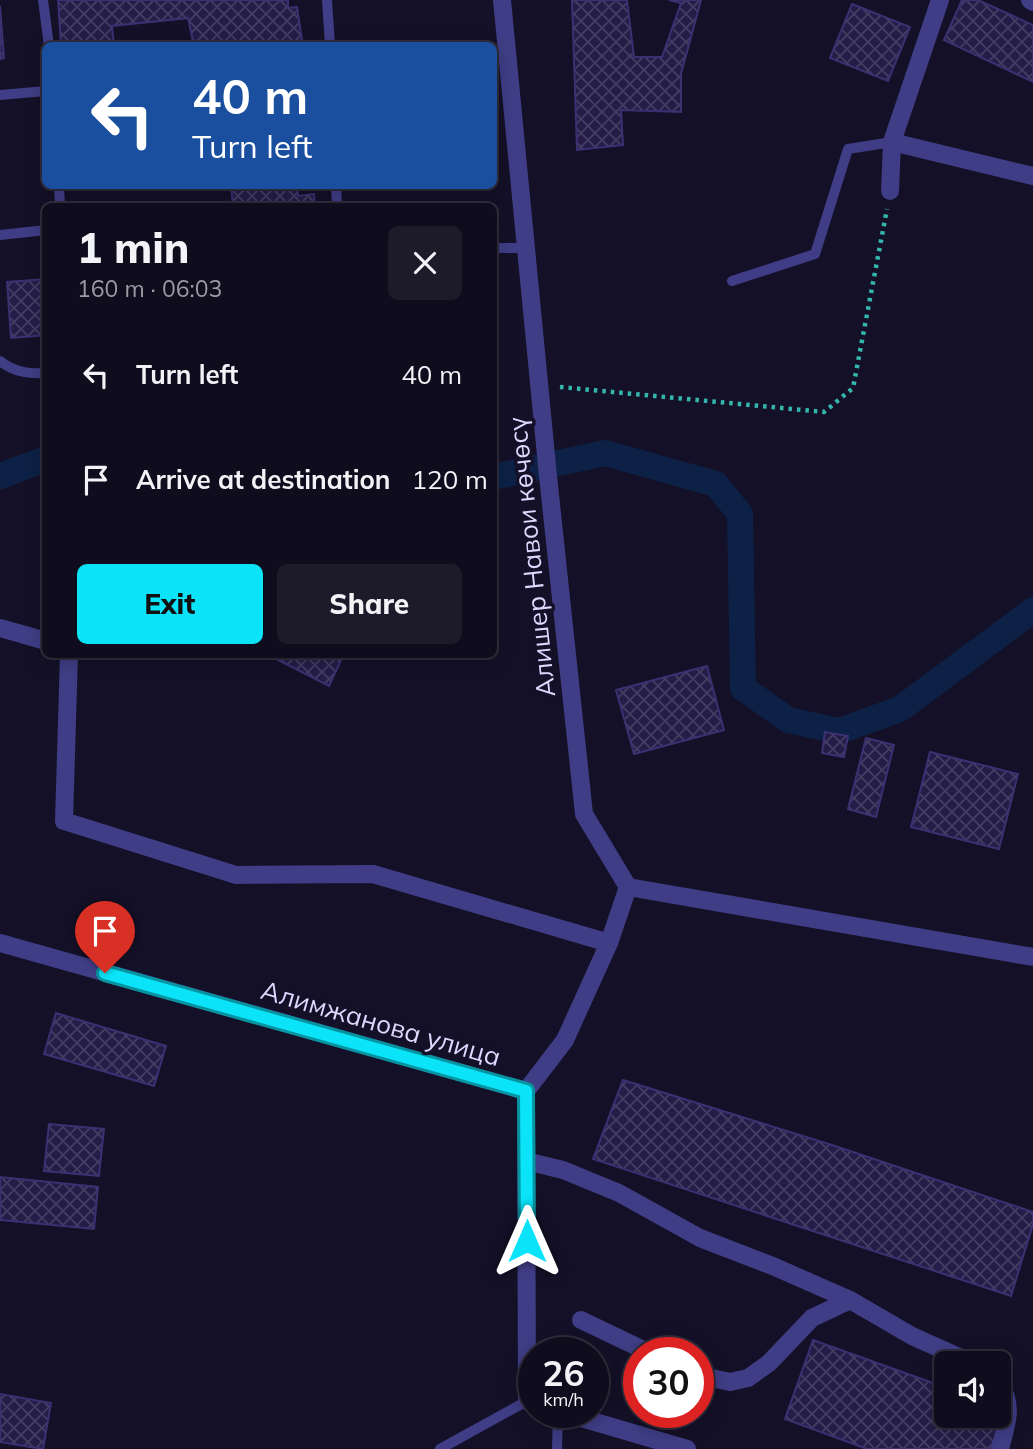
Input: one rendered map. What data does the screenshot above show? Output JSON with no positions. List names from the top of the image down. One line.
{"streets":{"street":["Алишер Навои көчөсү","Алимжанова улица"]},"crossings":[["Алишер Навои көчөсү","Алимжанова улица"]],"page":{"turn":["40 m","Turn left"],"heading":["1 min","160 m · 06:03"],"list":[{"name":"Turn left","value":"40 m"},{"name":"Arrive at destination","value":"120 m"}],"buttons":["Exit","Share"],"speed":"26 km/h","limit":"30"}}
